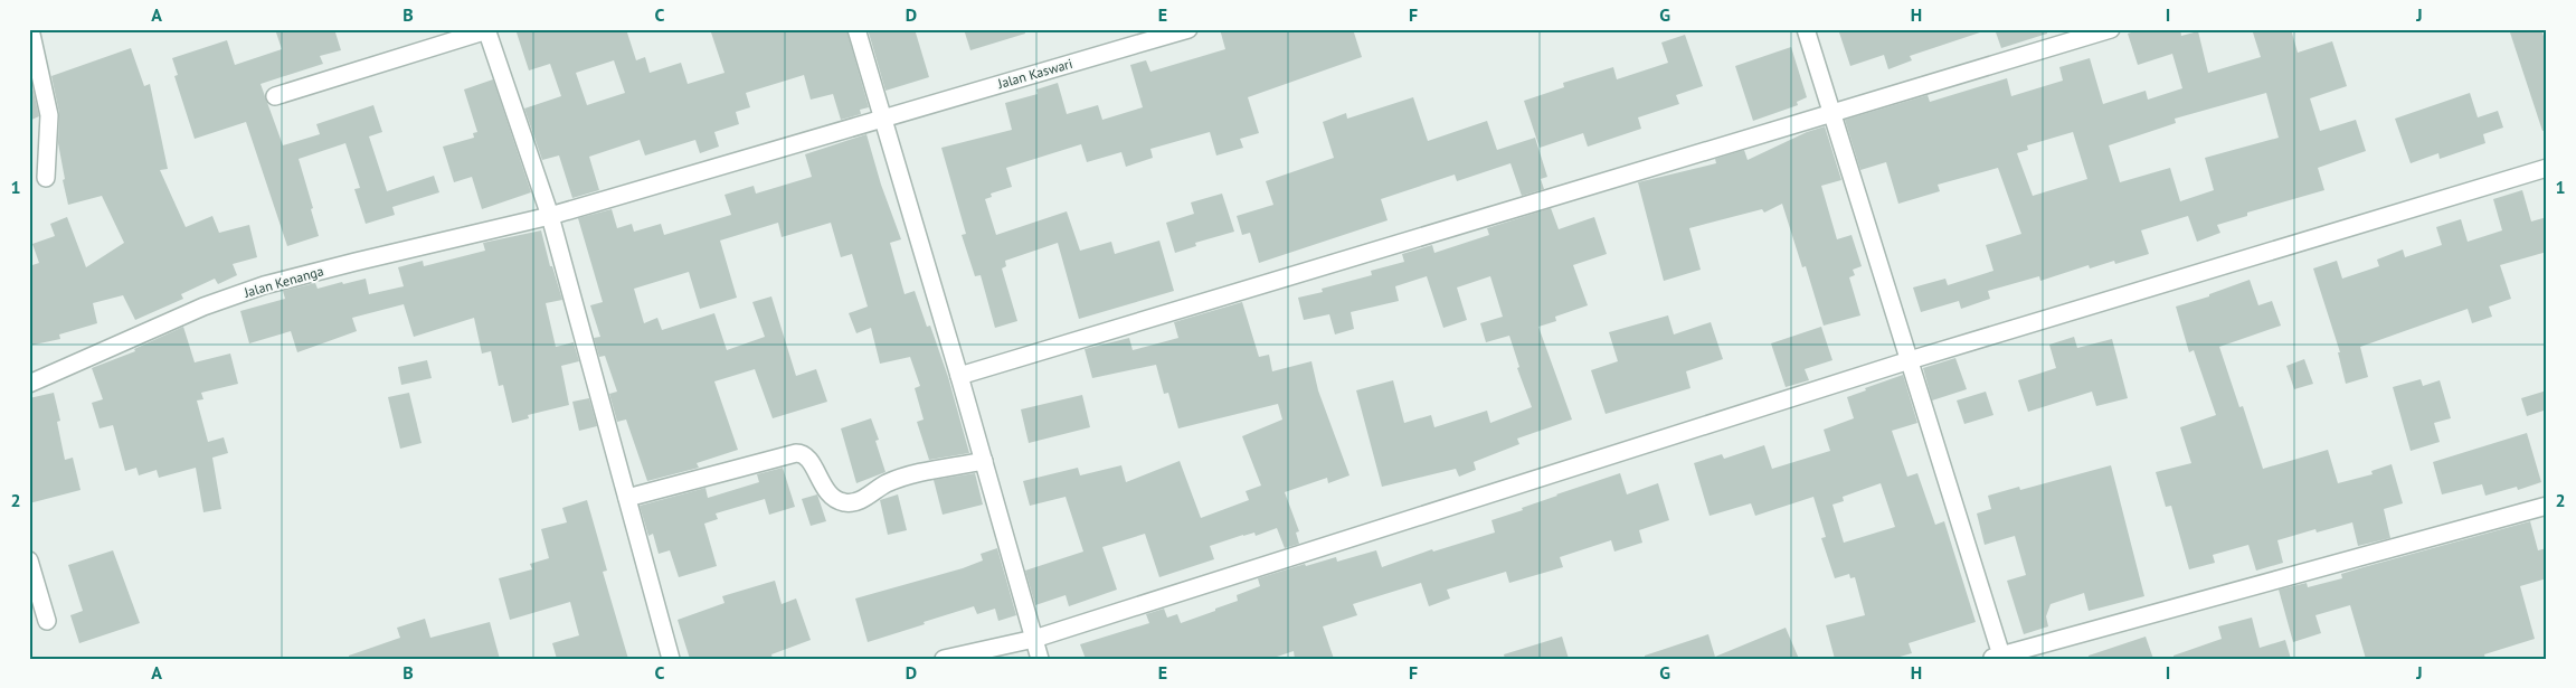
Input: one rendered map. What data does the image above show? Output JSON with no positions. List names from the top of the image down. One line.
{"streets":{"street":["Jalan Kaswari","Jalan Kenanga"]},"crossings":[["Jalan Kaswari","Jalan Kenanga"]],"grid":{"columns":["A","B","C","D","E","F","G","H","I","J"],"rows":["1","2"]}}
